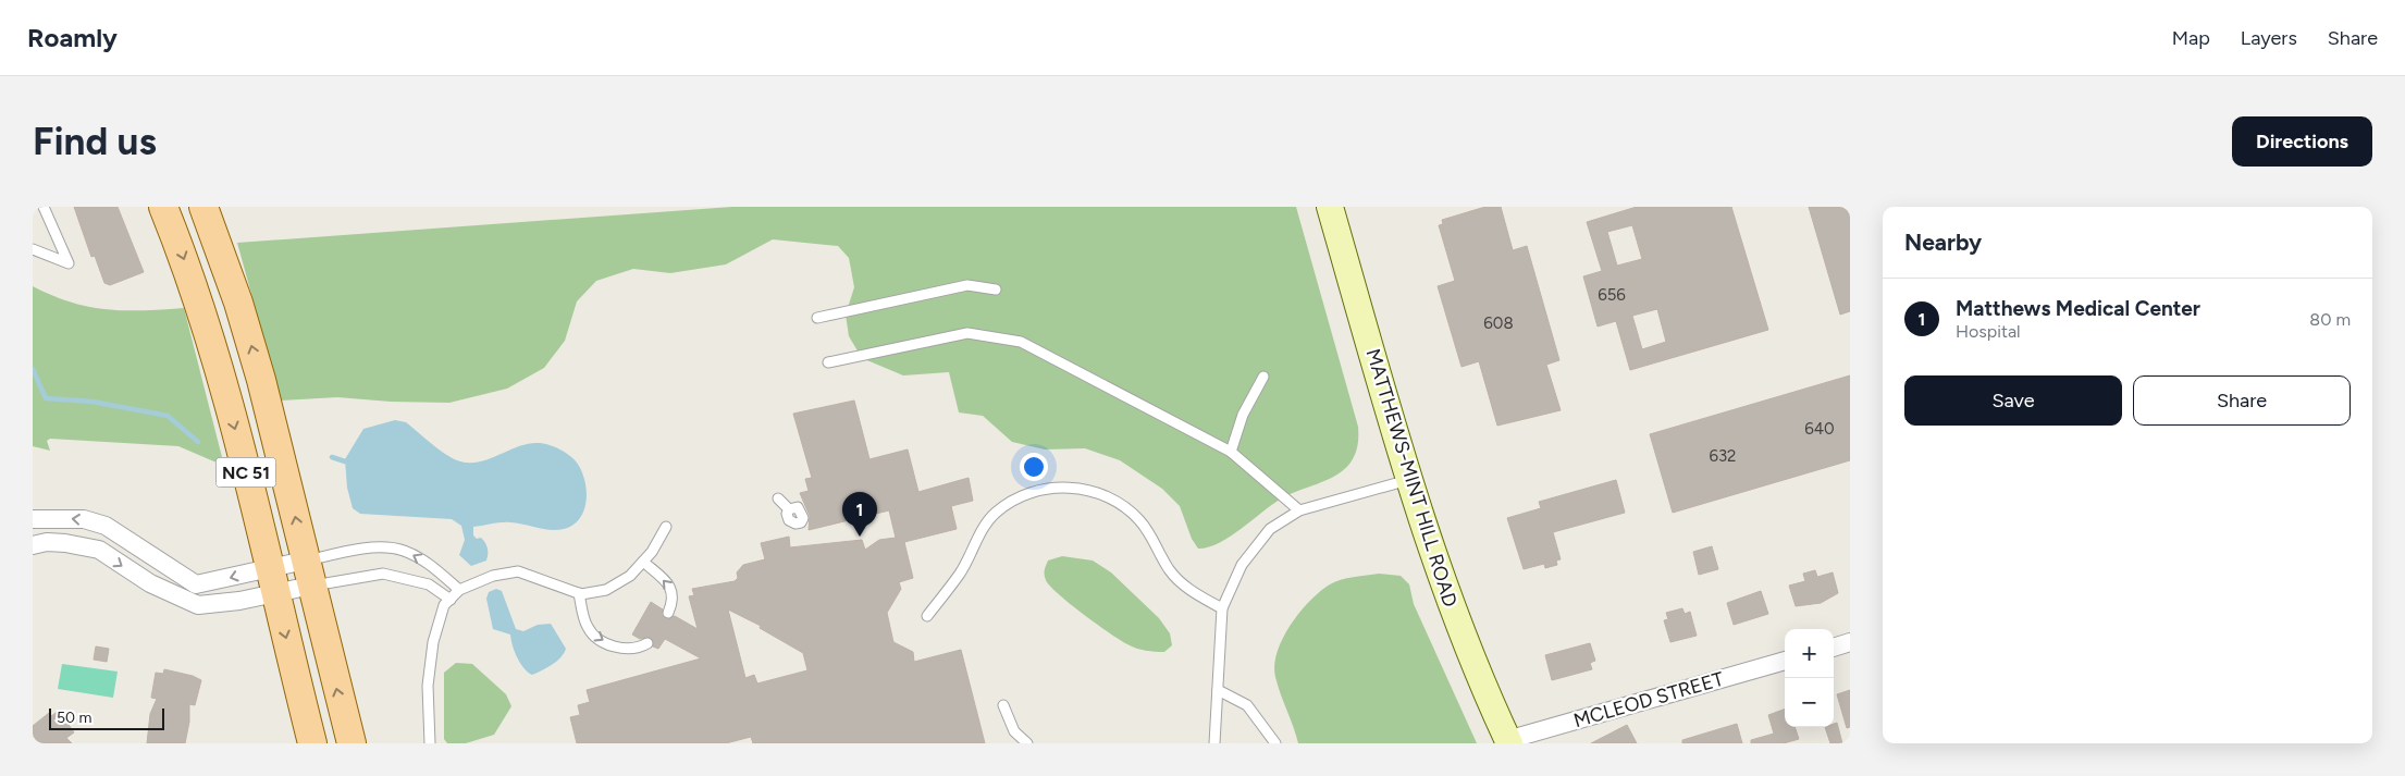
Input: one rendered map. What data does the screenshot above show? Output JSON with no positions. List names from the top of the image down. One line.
{"streets":{"main road":["NC 51","MATTHEWS-MINT HILL ROAD"],"street":["MCLEOD STREET"]},"crossings":[["MATTHEWS-MINT HILL ROAD","MCLEOD STREET"]],"house_numbers":["656","608","640","632"],"scale_bar":"50 m","page":{"header":"Roamly","nav":["Map","Layers","Share"],"buttons":["Directions",["Save","Share"]],"title":"Find us","heading":"Nearby","list":[{"mark":"1","name":"Matthews Medical Center","note":"Hospital","value":"80 m"}],"pins":"1","map_buttons":["+","−"],"scale":"50 m"}}
